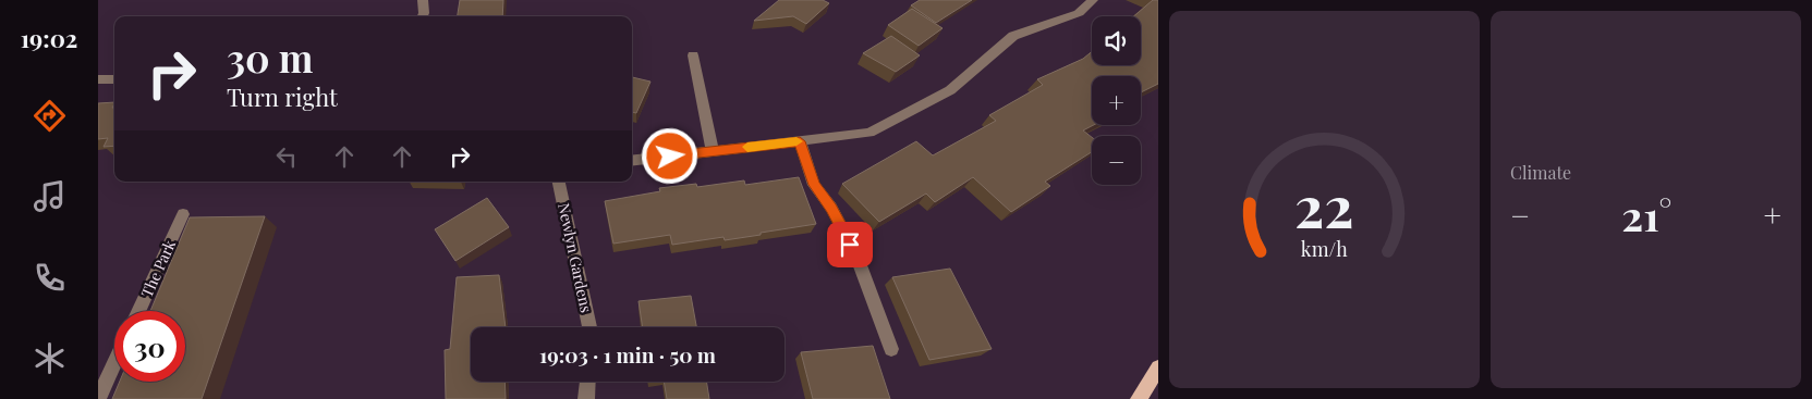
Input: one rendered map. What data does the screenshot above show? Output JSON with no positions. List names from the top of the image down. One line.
{"streets":{"street":["Newlyn Gardens","The Park"]},"page":{"tabs":"19:02","tile":"Climate","map_buttons":["+","−"],"turn":["30 m","Turn right"],"heat":["−","21°","+"],"limit":"30","trip":"19:03 · 1 min · 50 m","gauge":["22","km/h"]}}
